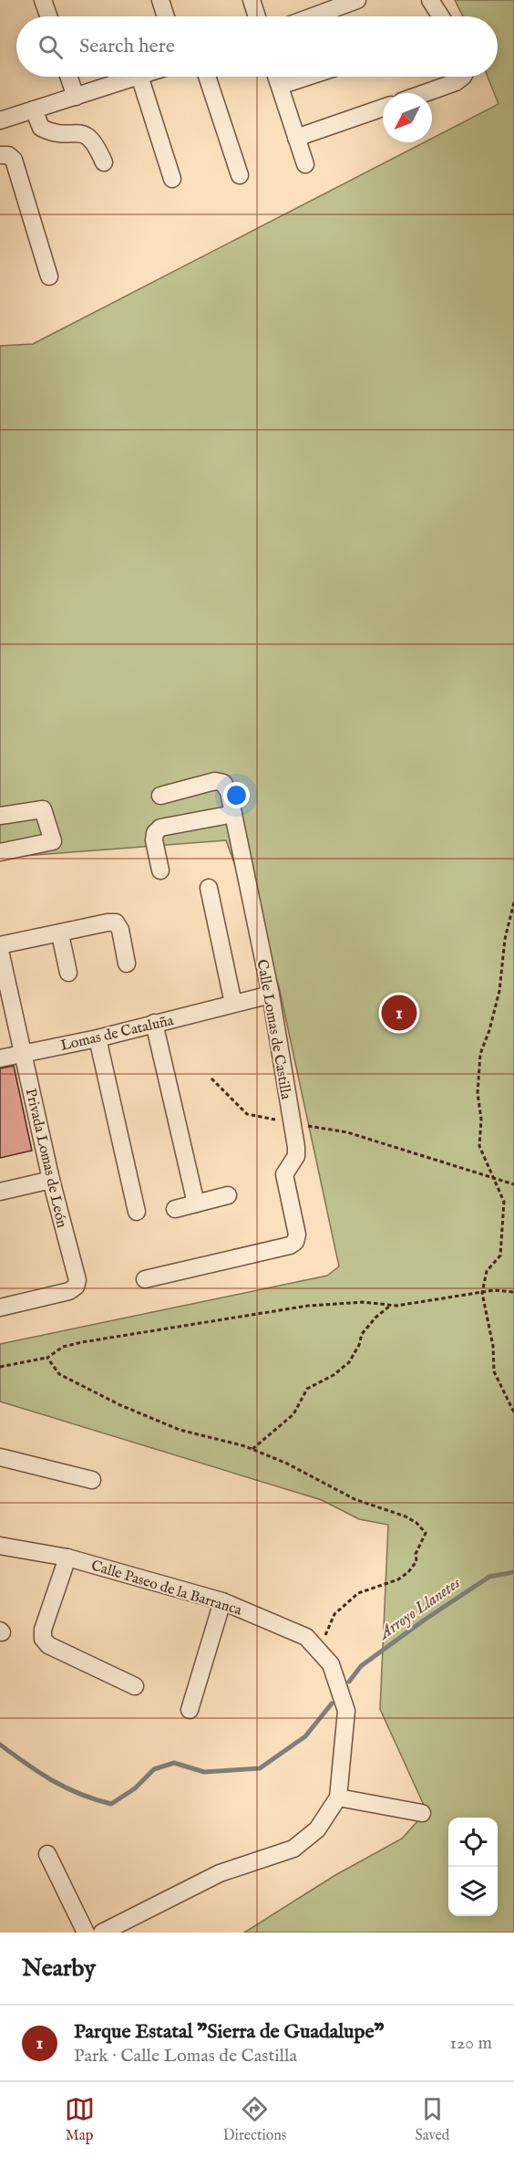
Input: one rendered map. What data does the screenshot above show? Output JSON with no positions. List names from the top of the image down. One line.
{"streets":{"street":["Calle Lomas de Castilla","Lomas de Cataluña","Privada Lomas de León","Calle Paseo de la Barranca"]},"crossings":[["Calle Lomas de Castilla","Lomas de Cataluña"],["Lomas de Cataluña","Privada Lomas de León"]],"water":["Arroyo Llanetes"],"north":"bottom left","page":{"search":"Search here","pins":"1","heading":"Nearby","list":[{"mark":"1","name":"Parque Estatal \"Sierra de Guadalupe\"","note":"Park · Calle Lomas de Castilla","value":"120 m"}],"nav":["Map","Directions","Saved"]}}
